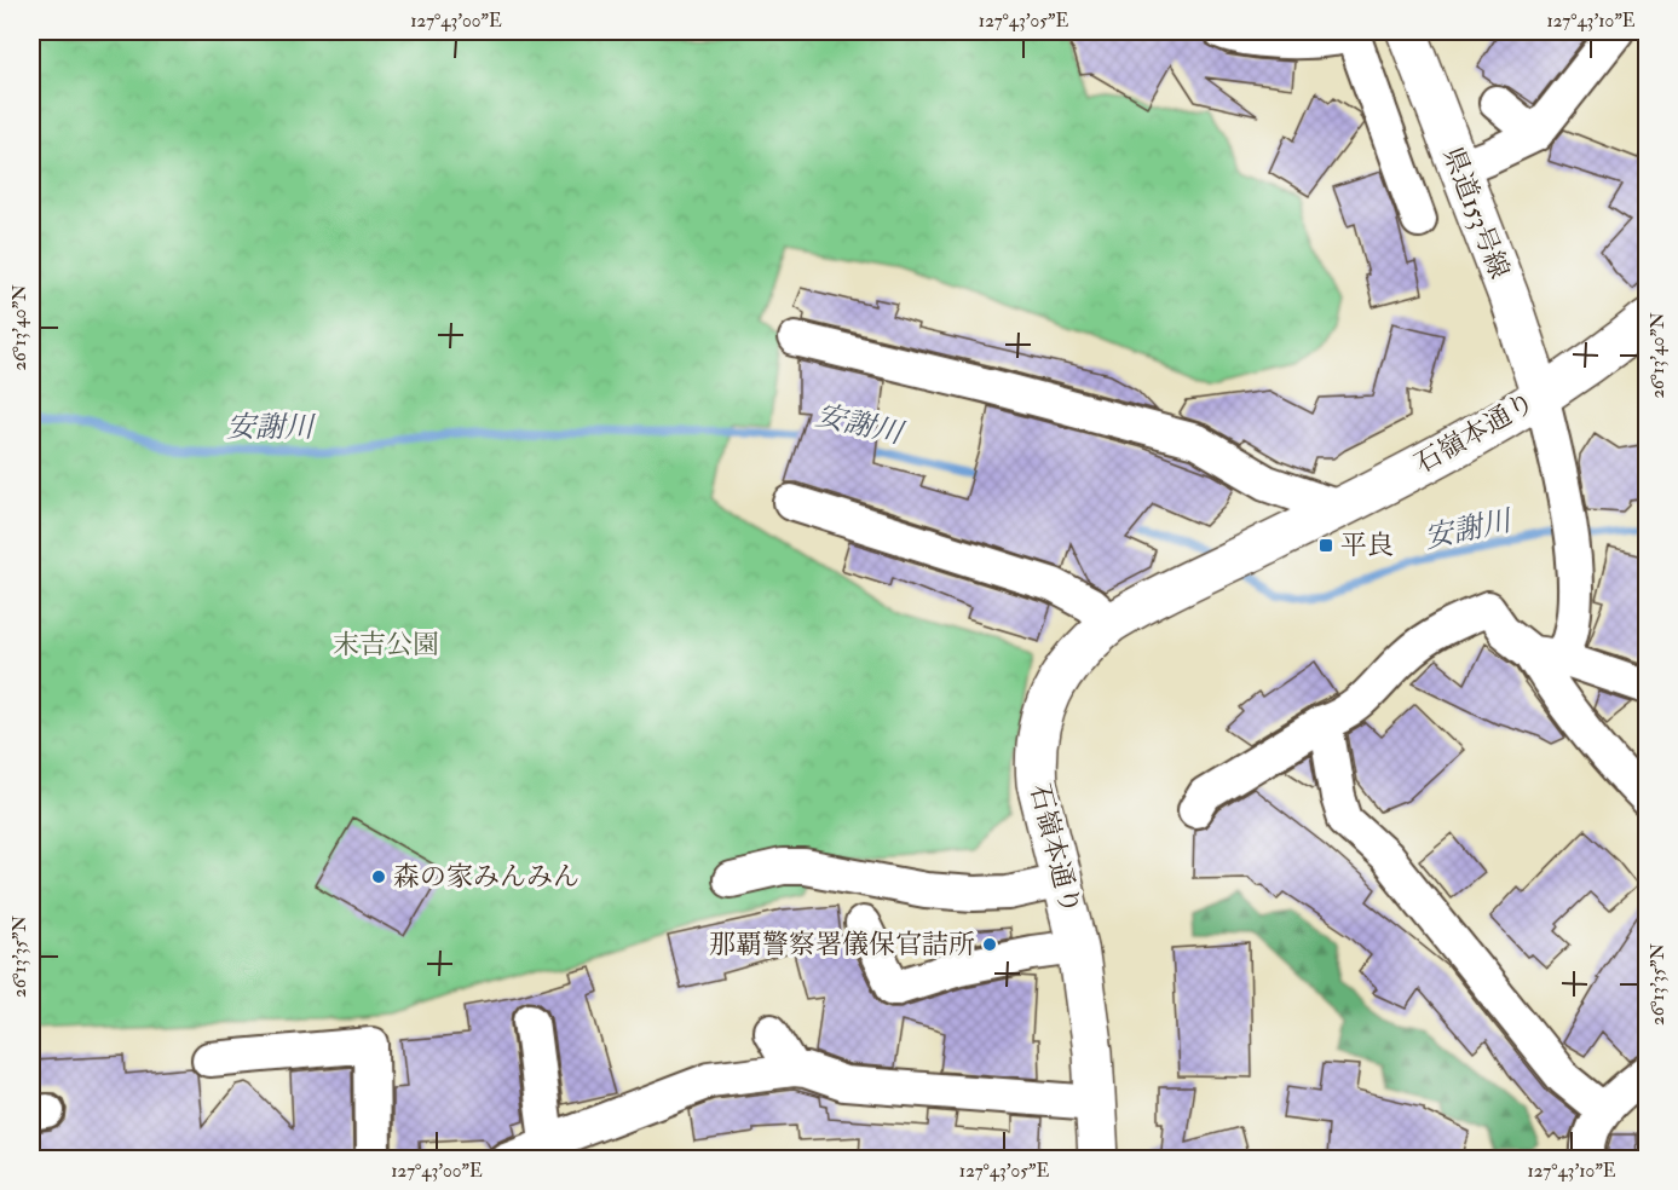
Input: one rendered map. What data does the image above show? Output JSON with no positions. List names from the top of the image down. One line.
{"streets":{"main road":["県道153号線","石嶺本通り"]},"crossings":[["県道153号線","石嶺本通り"]],"water":["安謝川"],"parks":["末吉公園"],"places":{"transit":["平良"],"other":["森の家みんみん","那覇警察署儀保官詰所"]},"coordinates":["127°43'00\"E","127°43'05\"E","127°43'10\"E","26°13'40\"N","26°13'35\"N"]}
